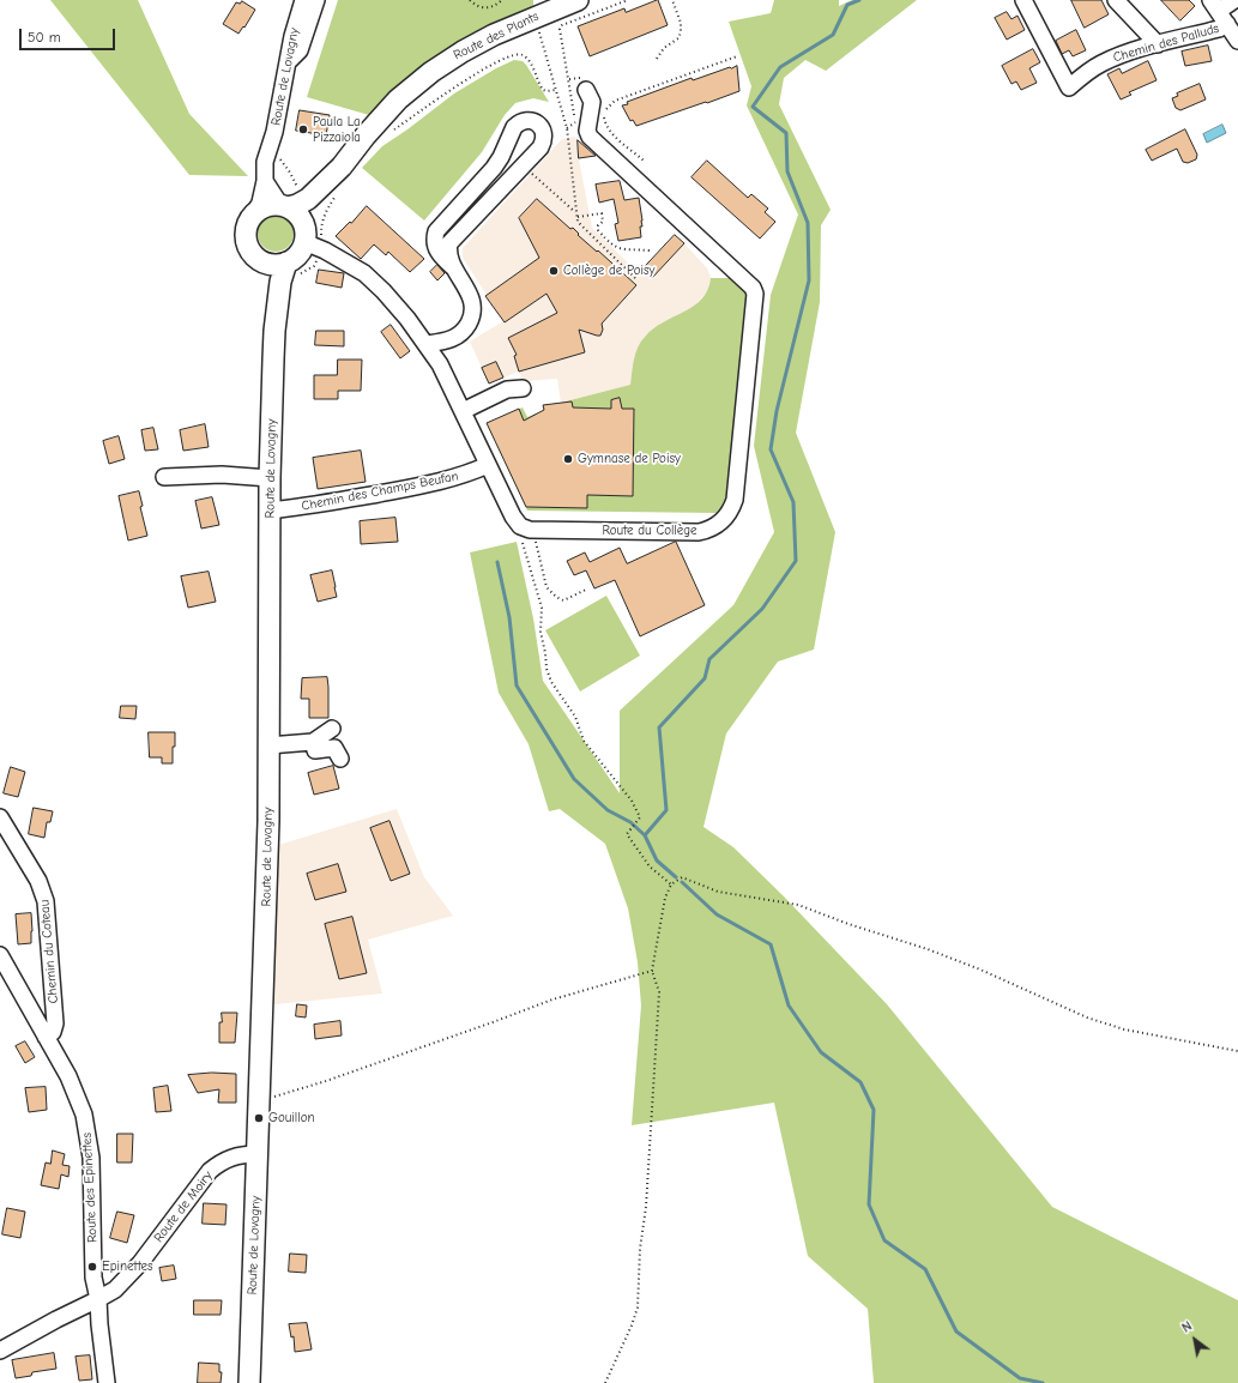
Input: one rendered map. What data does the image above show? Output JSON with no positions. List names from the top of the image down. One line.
{"streets":{"main road":["Route des Plants","Route de Lovagny"],"street":["Chemin des Palluds","Chemin des Champs Beufan","Route du Collège","Chemin du Coteau","Route des Epinettes","Route de Moiry"]},"crossings":[["Route des Plants","Route de Lovagny"],["Route de Lovagny","Chemin des Champs Beufan"],["Route de Lovagny","Route de Moiry"],["Chemin du Coteau","Route des Epinettes"],["Route des Epinettes","Route de Moiry"]],"places":["Paula La Pizzaiola","Collège de Poisy","Gymnase de Poisy","Gouillon","Epinettes"],"scale_bar":"50 m","north":"top left"}
